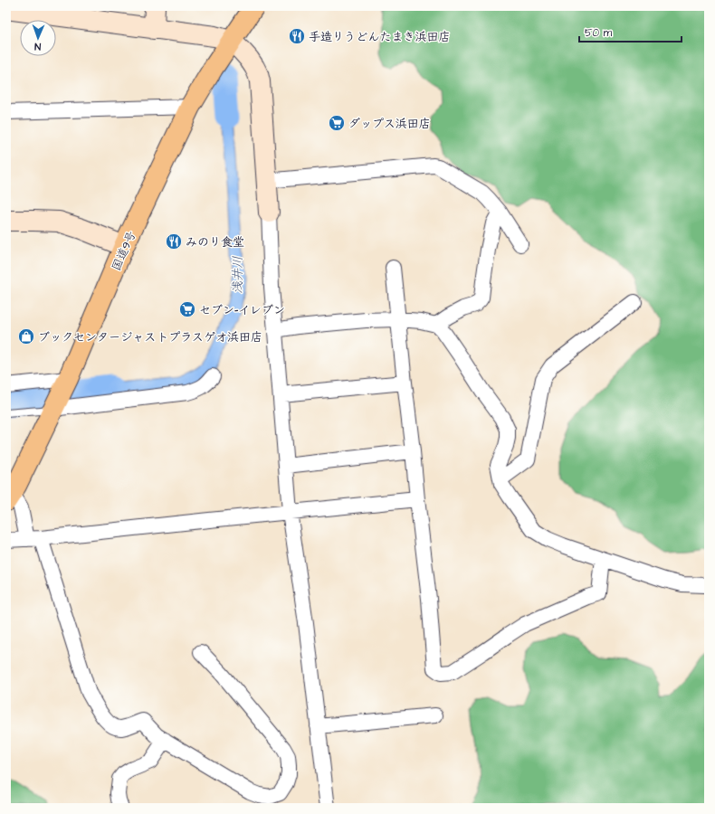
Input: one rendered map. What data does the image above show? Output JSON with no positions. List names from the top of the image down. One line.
{"streets":{"highway":["国道9号"]},"water":["浅井川"],"places":{"restaurant":["手造りうどんたまき浜田店","みのり食堂"],"supermarket":["ダップス浜田店","セブン-イレブン"],"shop":["ブックセンタージャストプラスゲオ浜田店"]},"scale_bar":"50 m","north":"bottom"}
